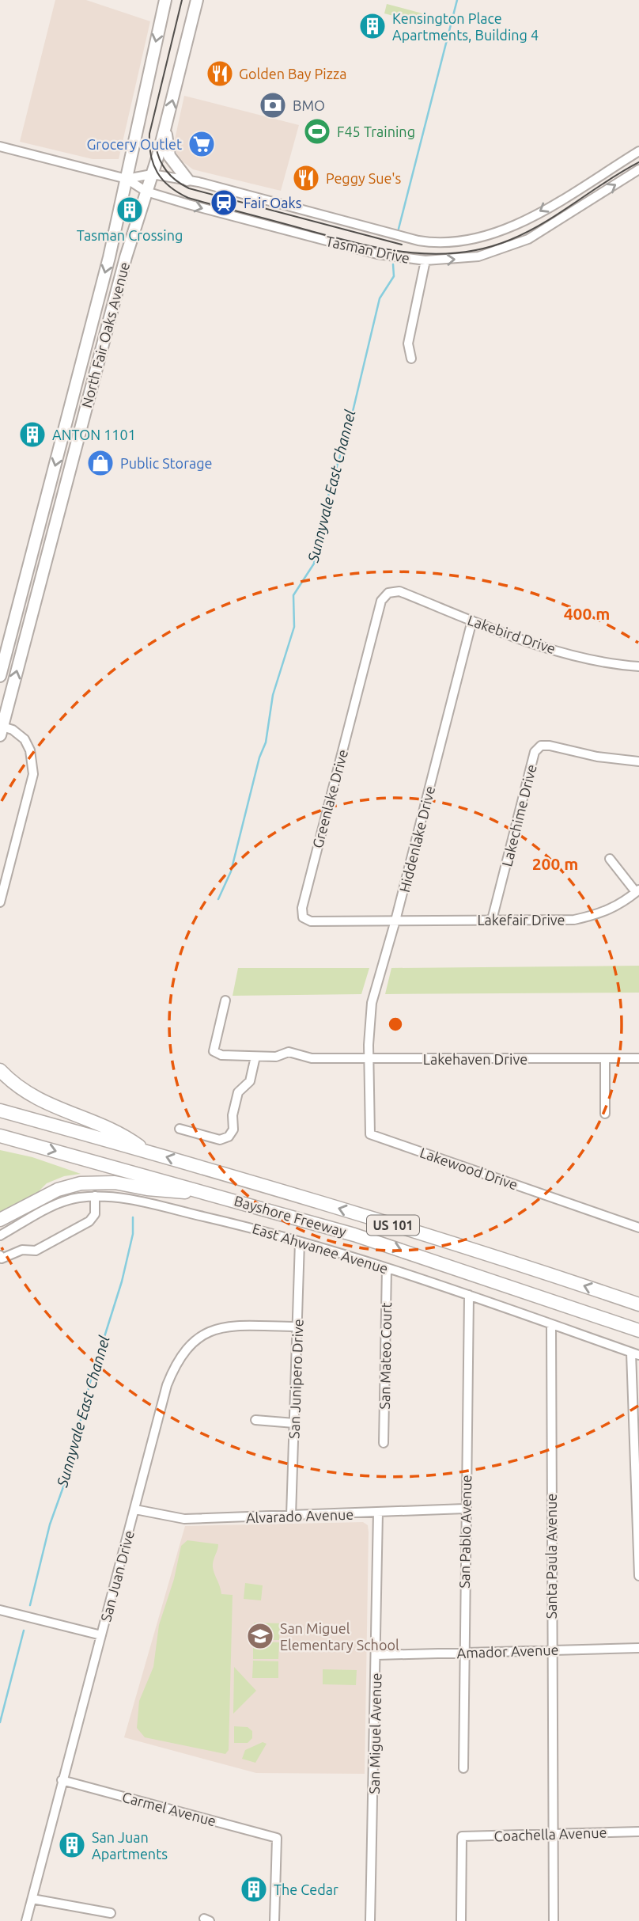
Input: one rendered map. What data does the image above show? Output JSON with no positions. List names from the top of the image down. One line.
{"streets":{"highway":["Bayshore Freeway","US 101"],"main road":["North Fair Oaks Avenue"],"street":["Tasman Drive","Lakebird Drive","Greenlake Drive","Lakechime Drive","Hiddenlake Drive","Lakefair Drive","Lakehaven Drive","Lakewood Drive","East Ahwanee Avenue","San Mateo Court","San Junipero Drive","Alvarado Avenue","San Pablo Avenue","Santa Paula Avenue","San Juan Drive","Amador Avenue","San Miguel Avenue","Carmel Avenue","Coachella Avenue"]},"crossings":[["Tasman Drive","North Fair Oaks Avenue"],["Lakebird Drive","Greenlake Drive"],["Lakebird Drive","Hiddenlake Drive"],["Greenlake Drive","Hiddenlake Drive"],["Greenlake Drive","Lakefair Drive"],["Lakechime Drive","Lakefair Drive"],["Hiddenlake Drive","Lakefair Drive"],["Hiddenlake Drive","Lakehaven Drive"],["Hiddenlake Drive","Lakewood Drive"],["Lakehaven Drive","Lakewood Drive"],["East Ahwanee Avenue","San Mateo Court"],["East Ahwanee Avenue","San Junipero Drive"],["East Ahwanee Avenue","San Pablo Avenue"],["East Ahwanee Avenue","Santa Paula Avenue"],["San Junipero Drive","Alvarado Avenue"],["San Junipero Drive","San Juan Drive"],["Alvarado Avenue","San Pablo Avenue"],["Alvarado Avenue","San Juan Drive"],["Alvarado Avenue","San Miguel Avenue"],["San Pablo Avenue","Amador Avenue"],["Santa Paula Avenue","Amador Avenue"],["Santa Paula Avenue","Coachella Avenue"],["San Juan Drive","Carmel Avenue"],["Amador Avenue","San Miguel Avenue"]],"water":["Sunnyvale East Channel"],"places":{"building":["Kensington Place Apartments, Building 4","Tasman Crossing","ANTON 1101","San Juan Apartments","The Cedar"],"restaurant":["Golden Bay Pizza","Peggy Sue's"],"bank":["BMO"],"sports":["F45 Training"],"supermarket":["Grocery Outlet"],"station":["Fair Oaks"],"shop":["Public Storage"],"school or university":["San Miguel Elementary School"]},"rings":["400 m","200 m"]}
